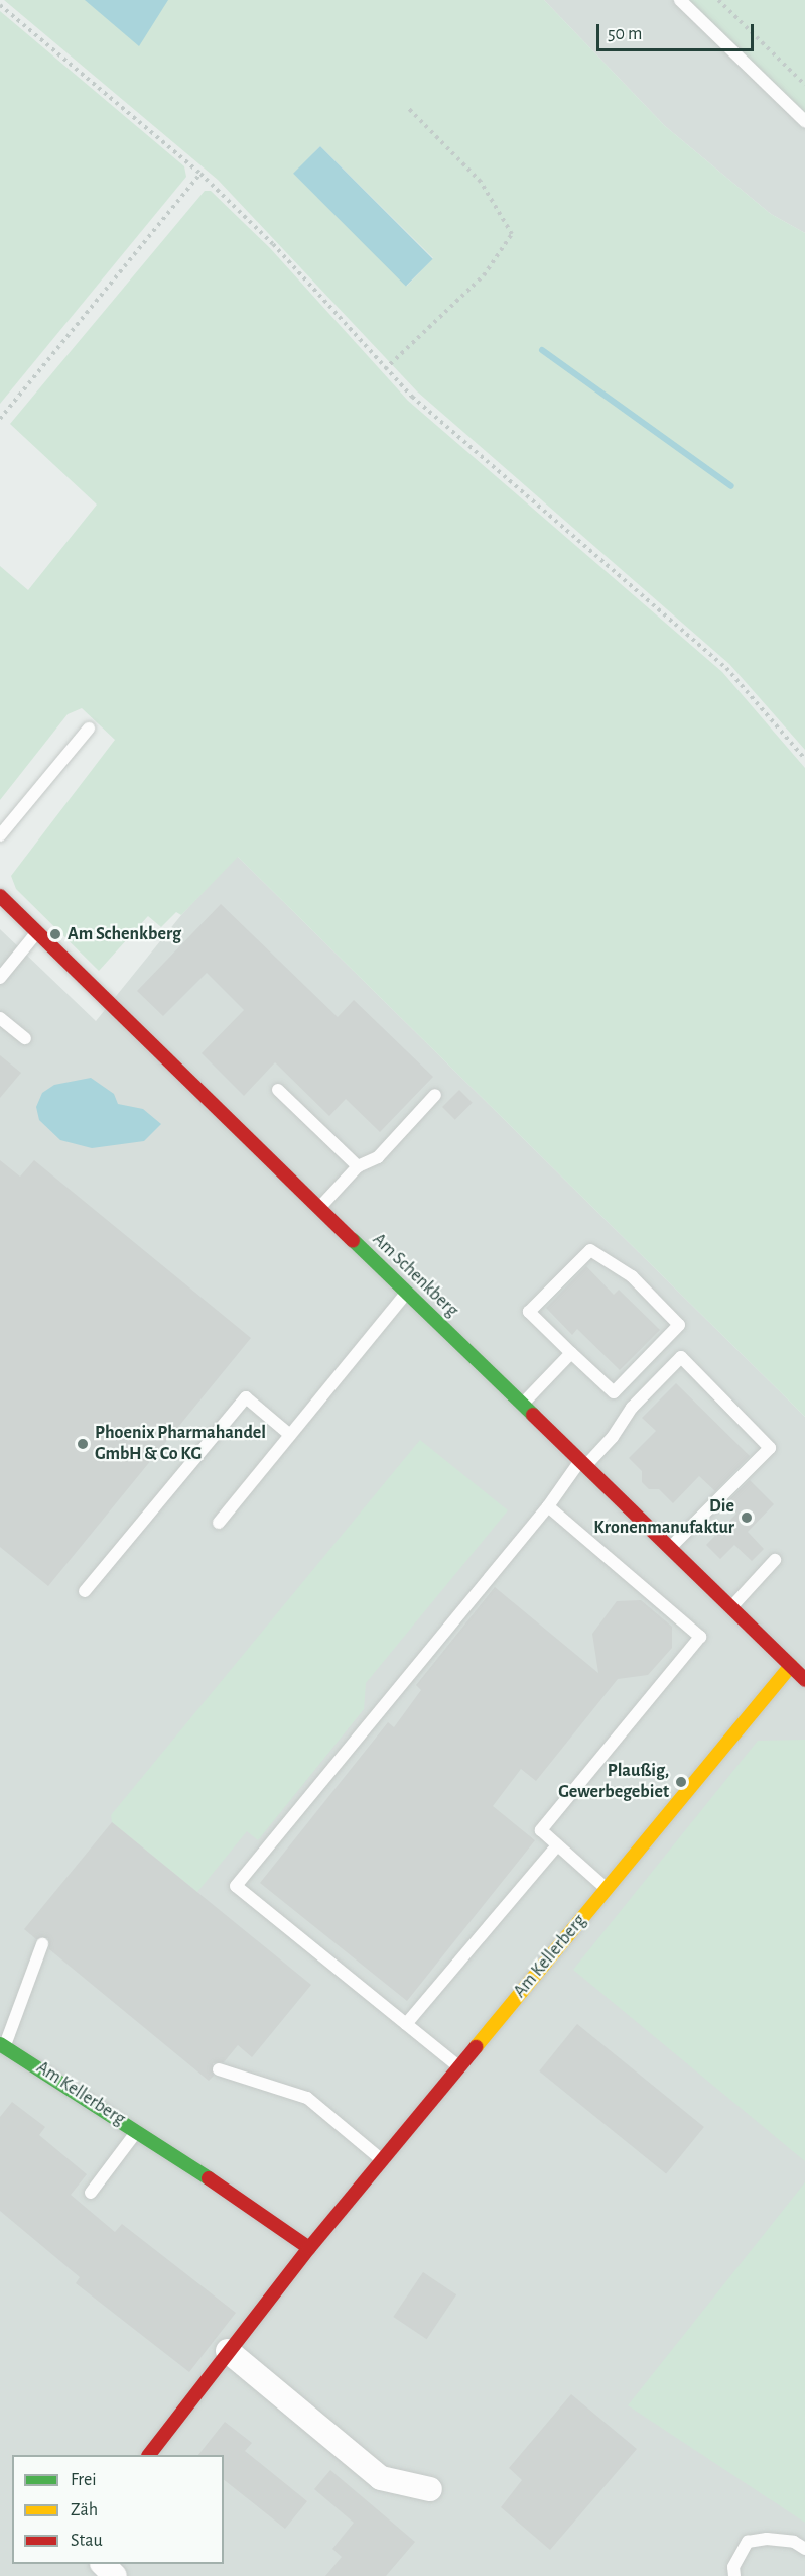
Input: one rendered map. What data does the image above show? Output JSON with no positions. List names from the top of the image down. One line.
{"streets":{"street":["Am Schenkberg","Am Kellerberg"]},"crossings":[["Am Schenkberg","Am Kellerberg"]],"places":["Am Schenkberg","Phoenix Pharmahandel GmbH & Co KG","Die Kronenmanufaktur","Plaußig, Gewerbegebiet"],"legend":["Frei","Zäh","Stau"],"scale_bar":"50 m"}
